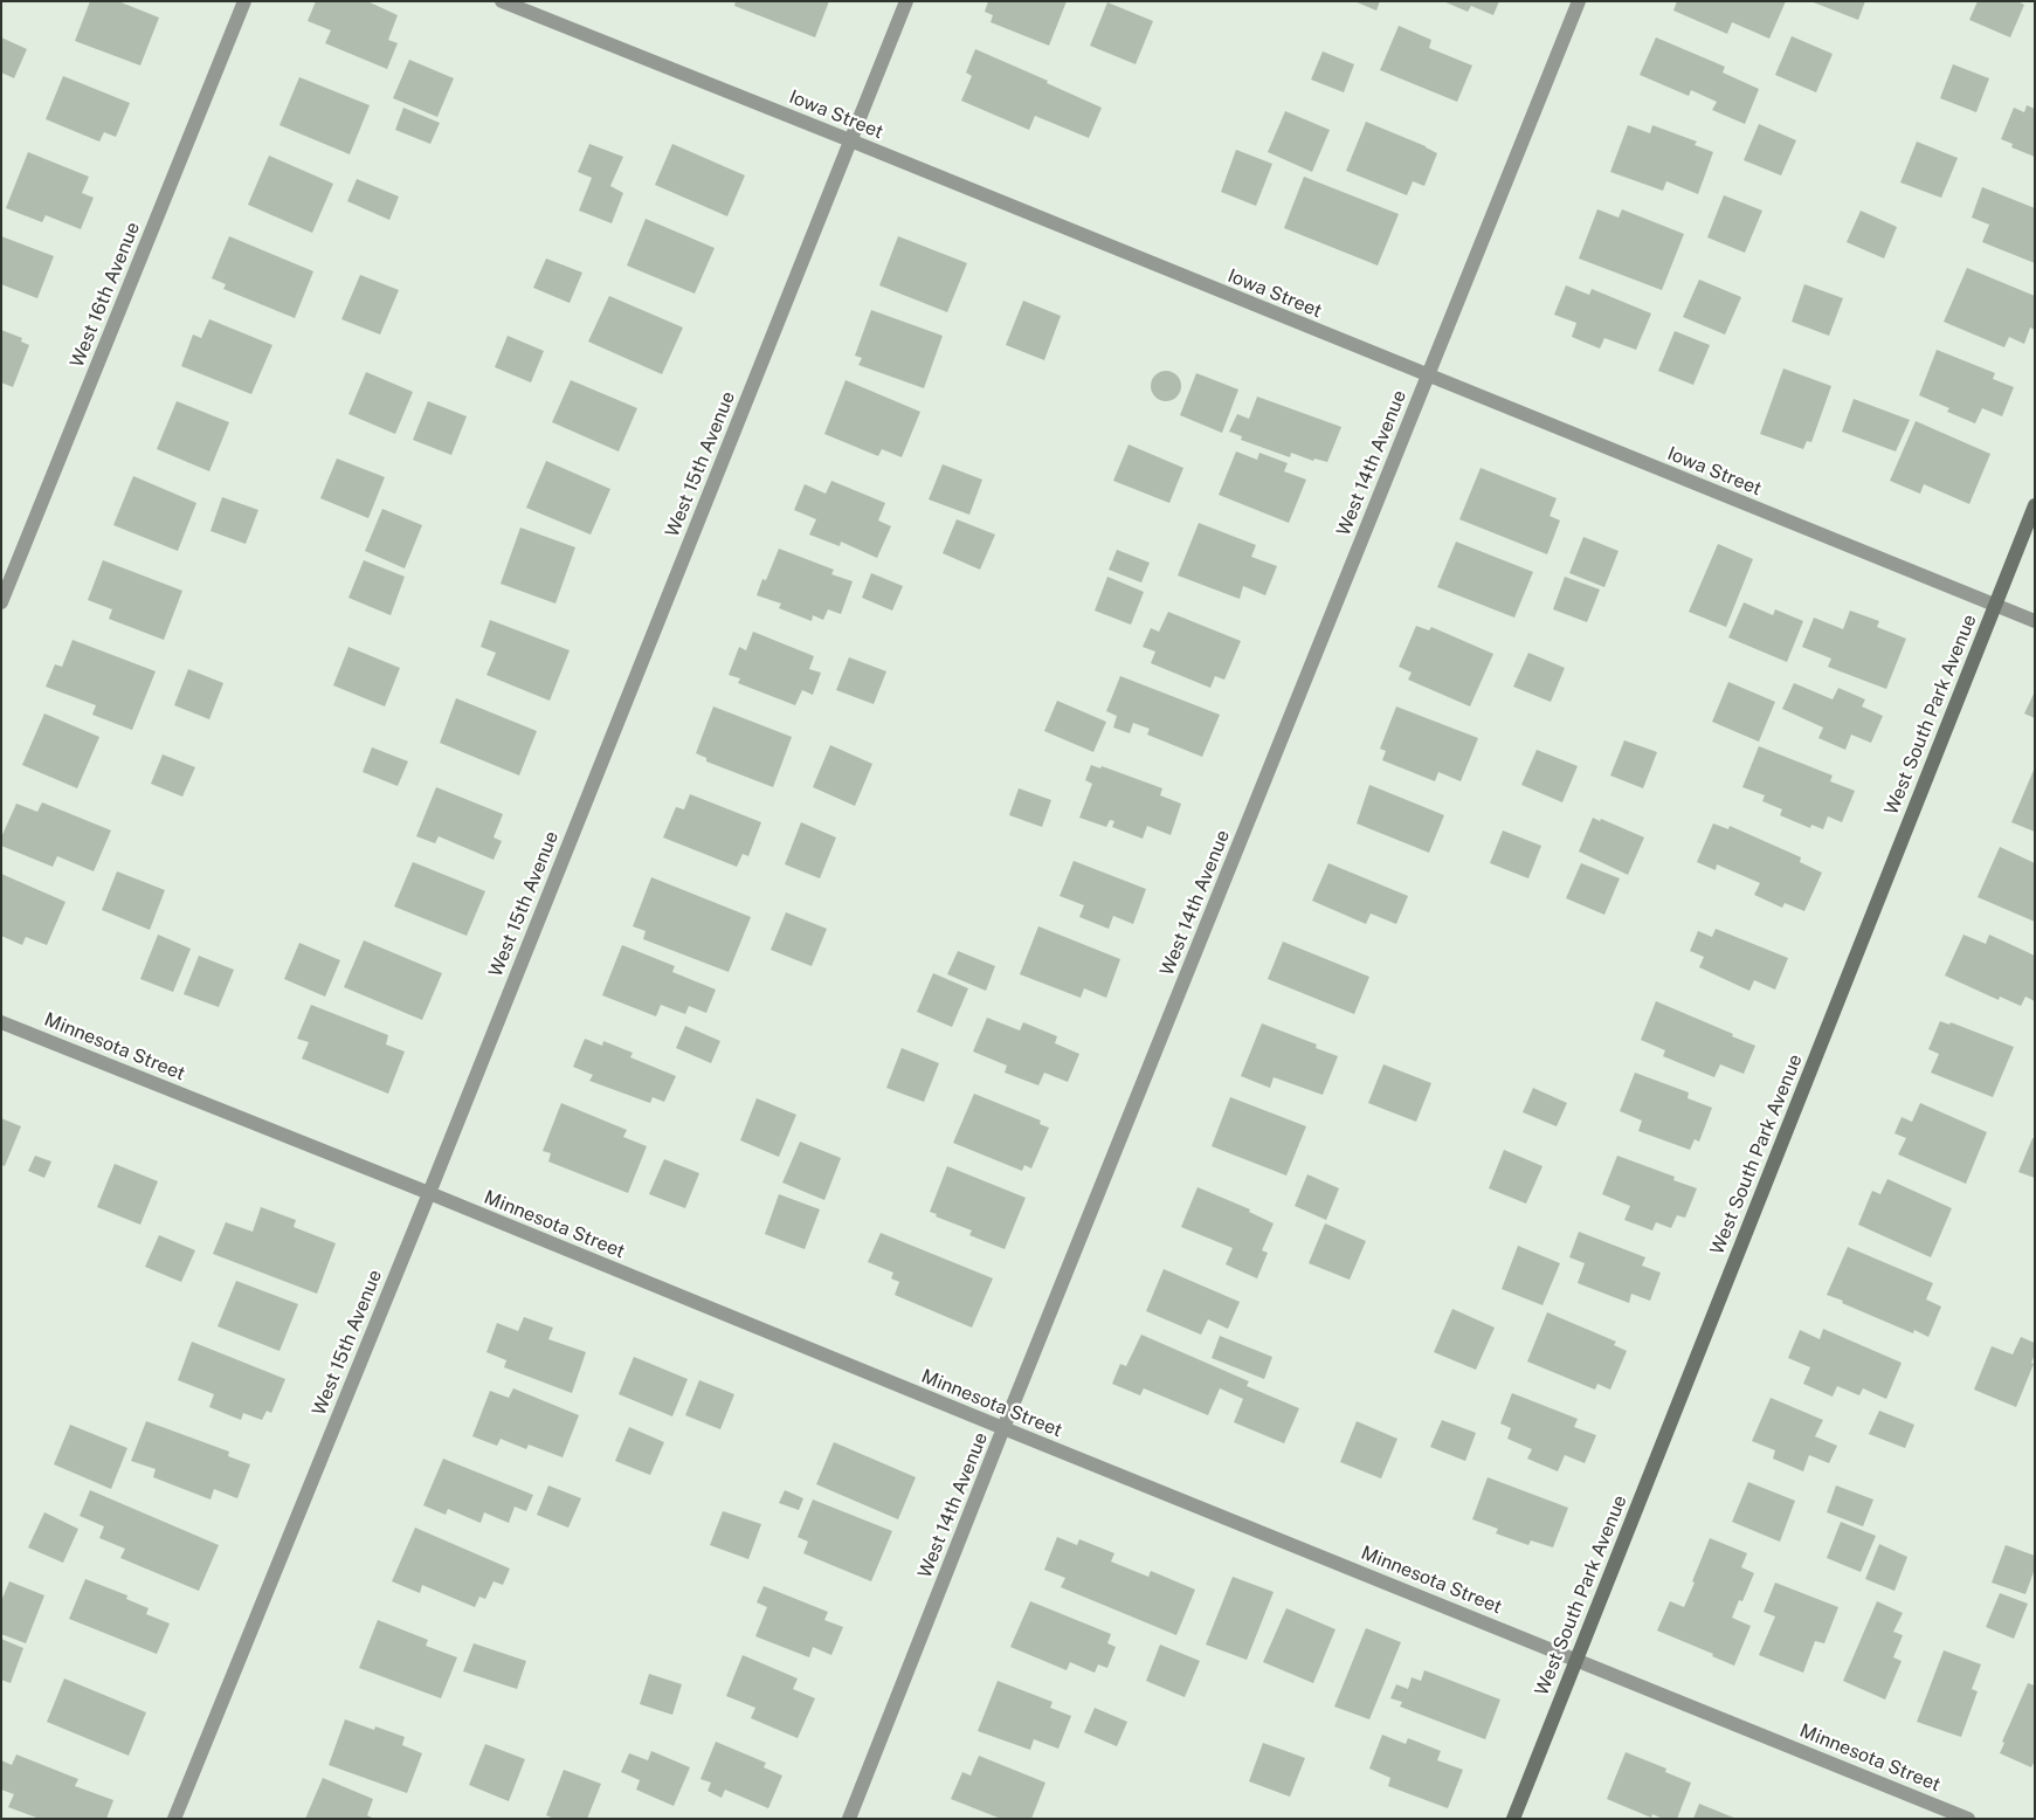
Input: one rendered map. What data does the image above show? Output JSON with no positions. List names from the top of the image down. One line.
{"streets":{"main road":["West South Park Avenue"],"street":["Iowa Street","West 16th Avenue","West 14th Avenue","West 15th Avenue","Minnesota Street"]},"crossings":[["Iowa Street","West 14th Avenue"],["Iowa Street","West 15th Avenue"],["Iowa Street","West South Park Avenue"],["West 14th Avenue","Minnesota Street"],["West 15th Avenue","Minnesota Street"],["West South Park Avenue","Minnesota Street"]]}
